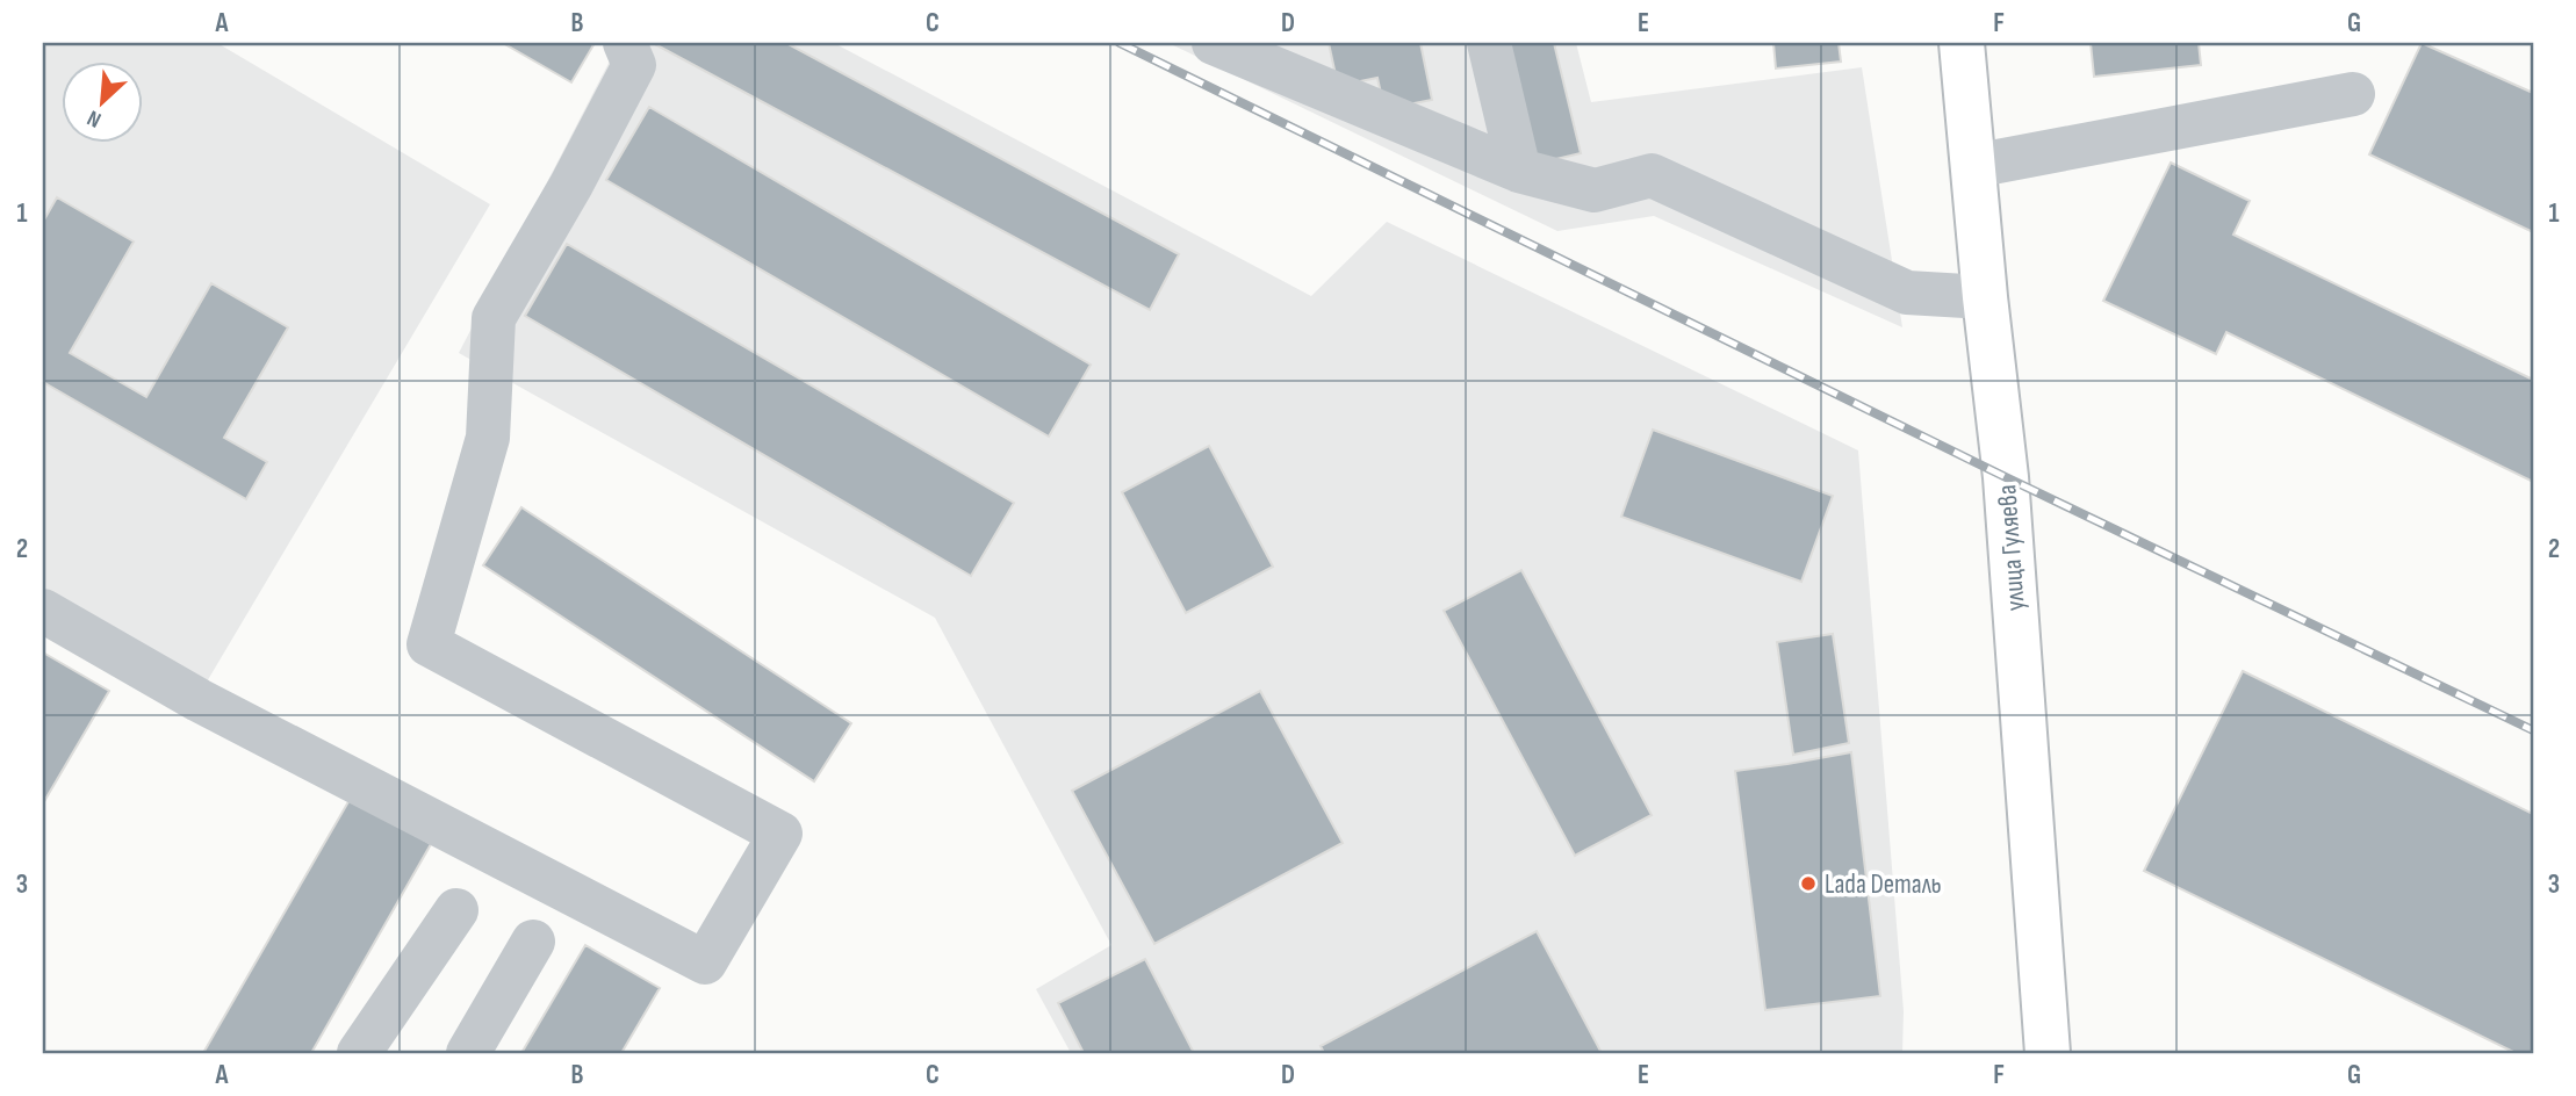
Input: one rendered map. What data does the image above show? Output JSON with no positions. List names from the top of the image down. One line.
{"streets":{"main road":["улица Гуляева"]},"places":["Lada Dеталь"],"north":"bottom left","grid":{"columns":["A","B","C","D","E","F","G"],"rows":["1","2","3"]}}
